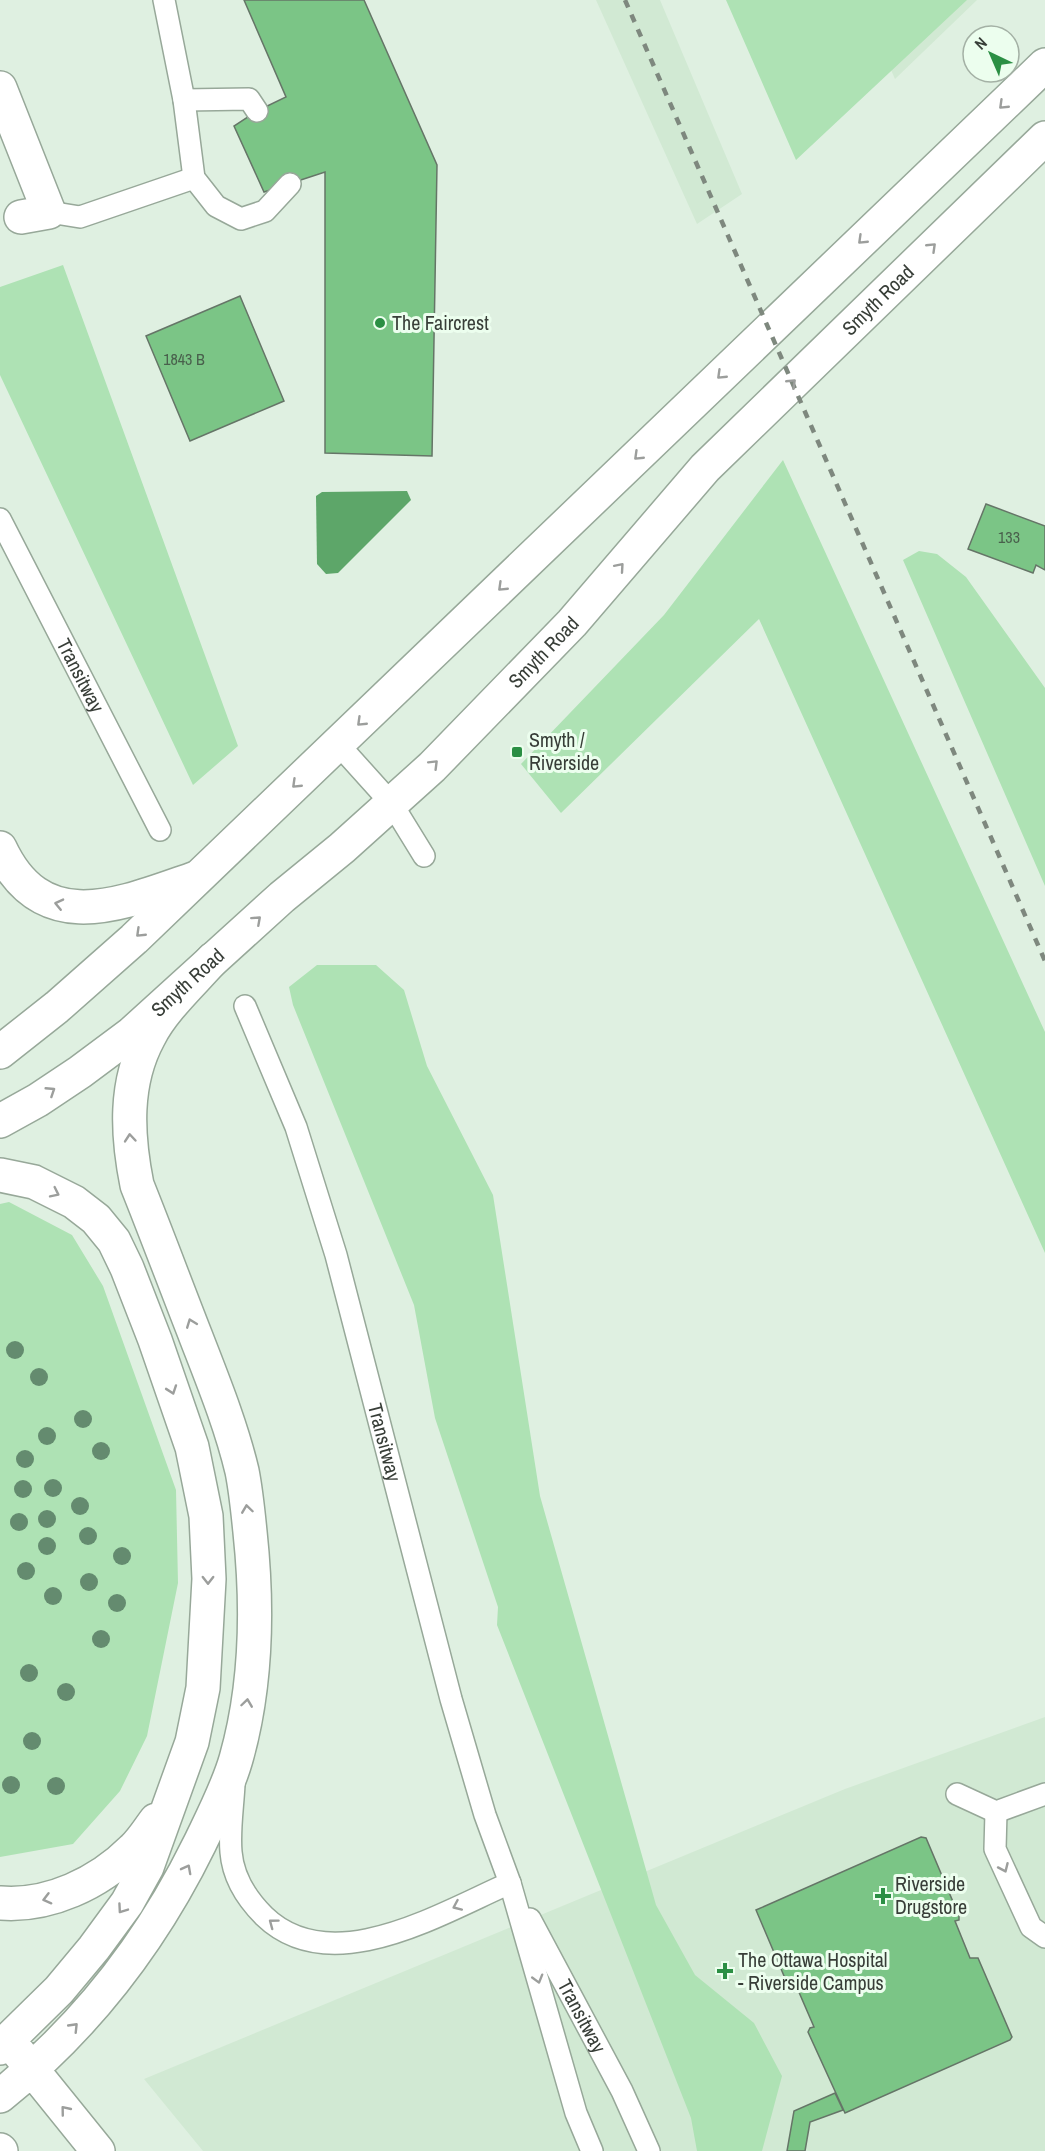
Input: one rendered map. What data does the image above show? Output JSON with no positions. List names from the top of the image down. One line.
{"streets":{"main road":["Smyth Road"],"lane":["Transitway"]},"places":{"other":["The Faircrest"],"transit":["Smyth / Riverside"],"health":["Riverside Drugstore","The Ottawa Hospital - Riverside Campus"]},"house_numbers":["1843 B","133"],"north":"top left"}
